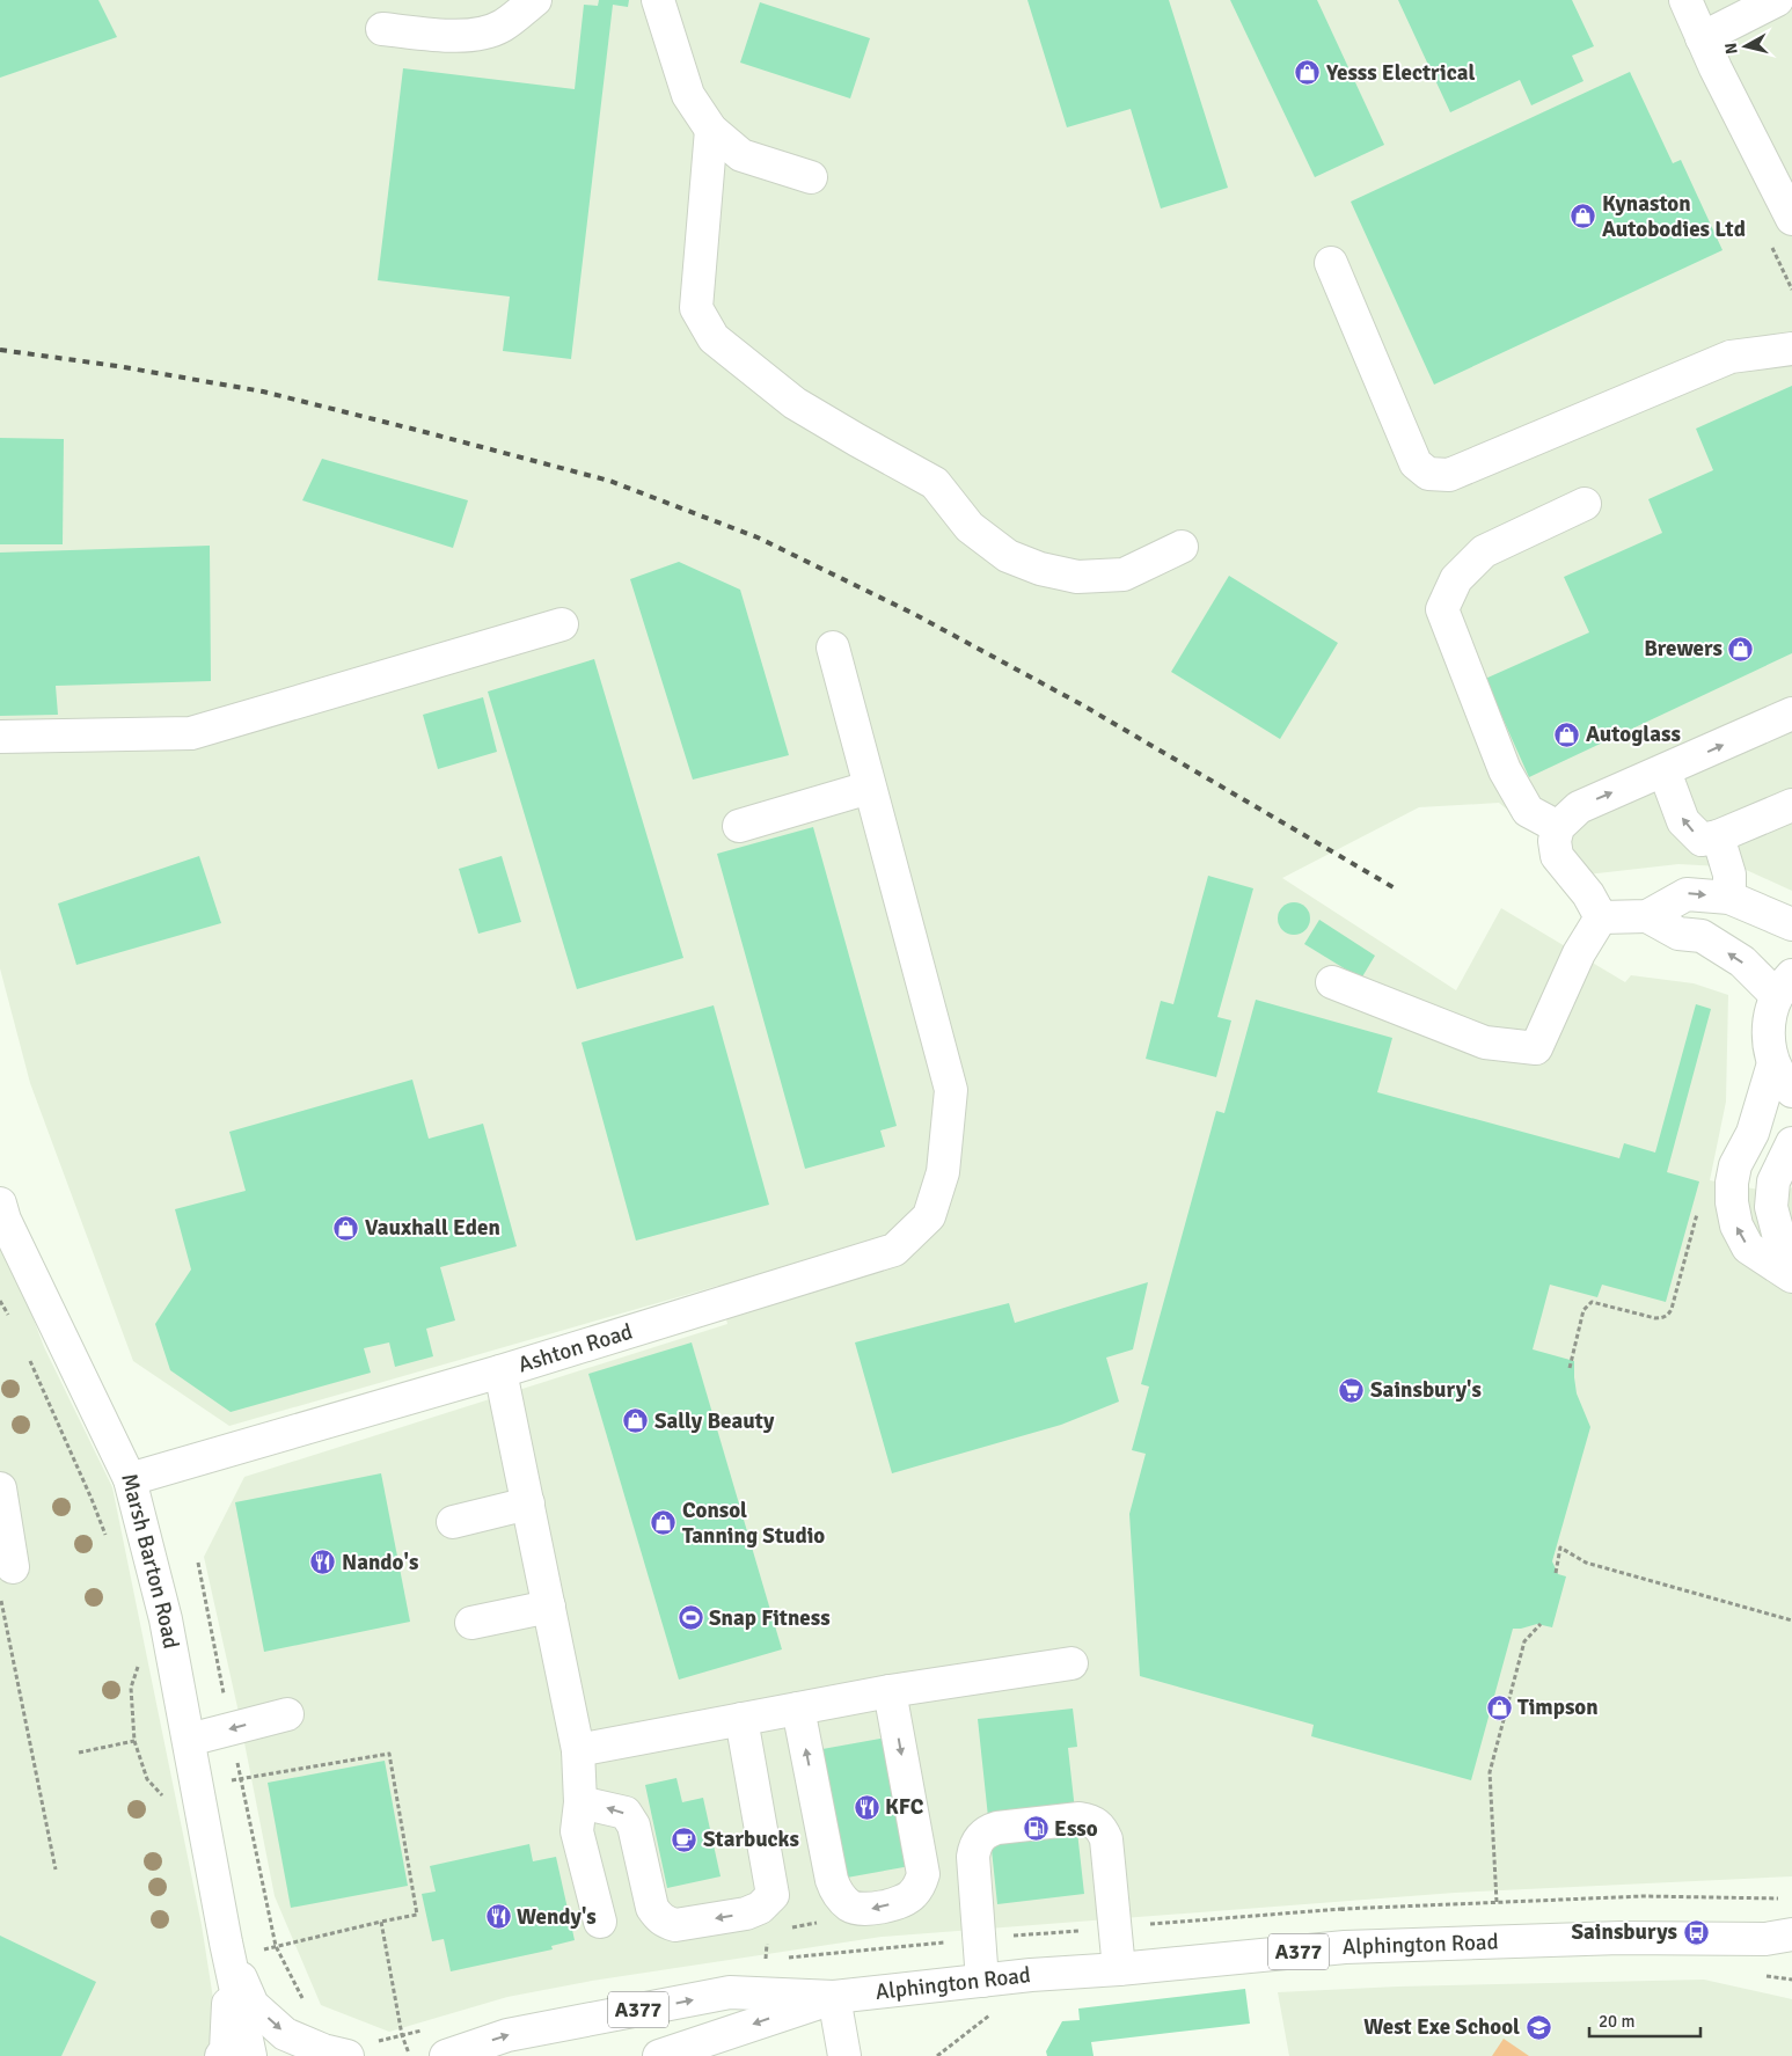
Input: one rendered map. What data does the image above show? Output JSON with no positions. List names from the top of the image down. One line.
{"streets":{"main road":["Ashton Road","Marsh Barton Road","Alphington Road","A377"]},"crossings":[["Ashton Road","Marsh Barton Road"]],"places":{"shop":["Yesss Electrical","Kynaston Autobodies Ltd","Brewers","Autoglass","Vauxhall Eden","Sally Beauty","Consol Tanning Studio","Timpson"],"supermarket":["Sainsbury's"],"restaurant":["Nando's","KFC","Wendy's"],"sports":["Snap Fitness"],"fuel station":["Esso"],"cafe":["Starbucks"],"bus stop":["Sainsburys"],"school or university":["West Exe School"]},"scale_bar":"20 m","north":"left"}
